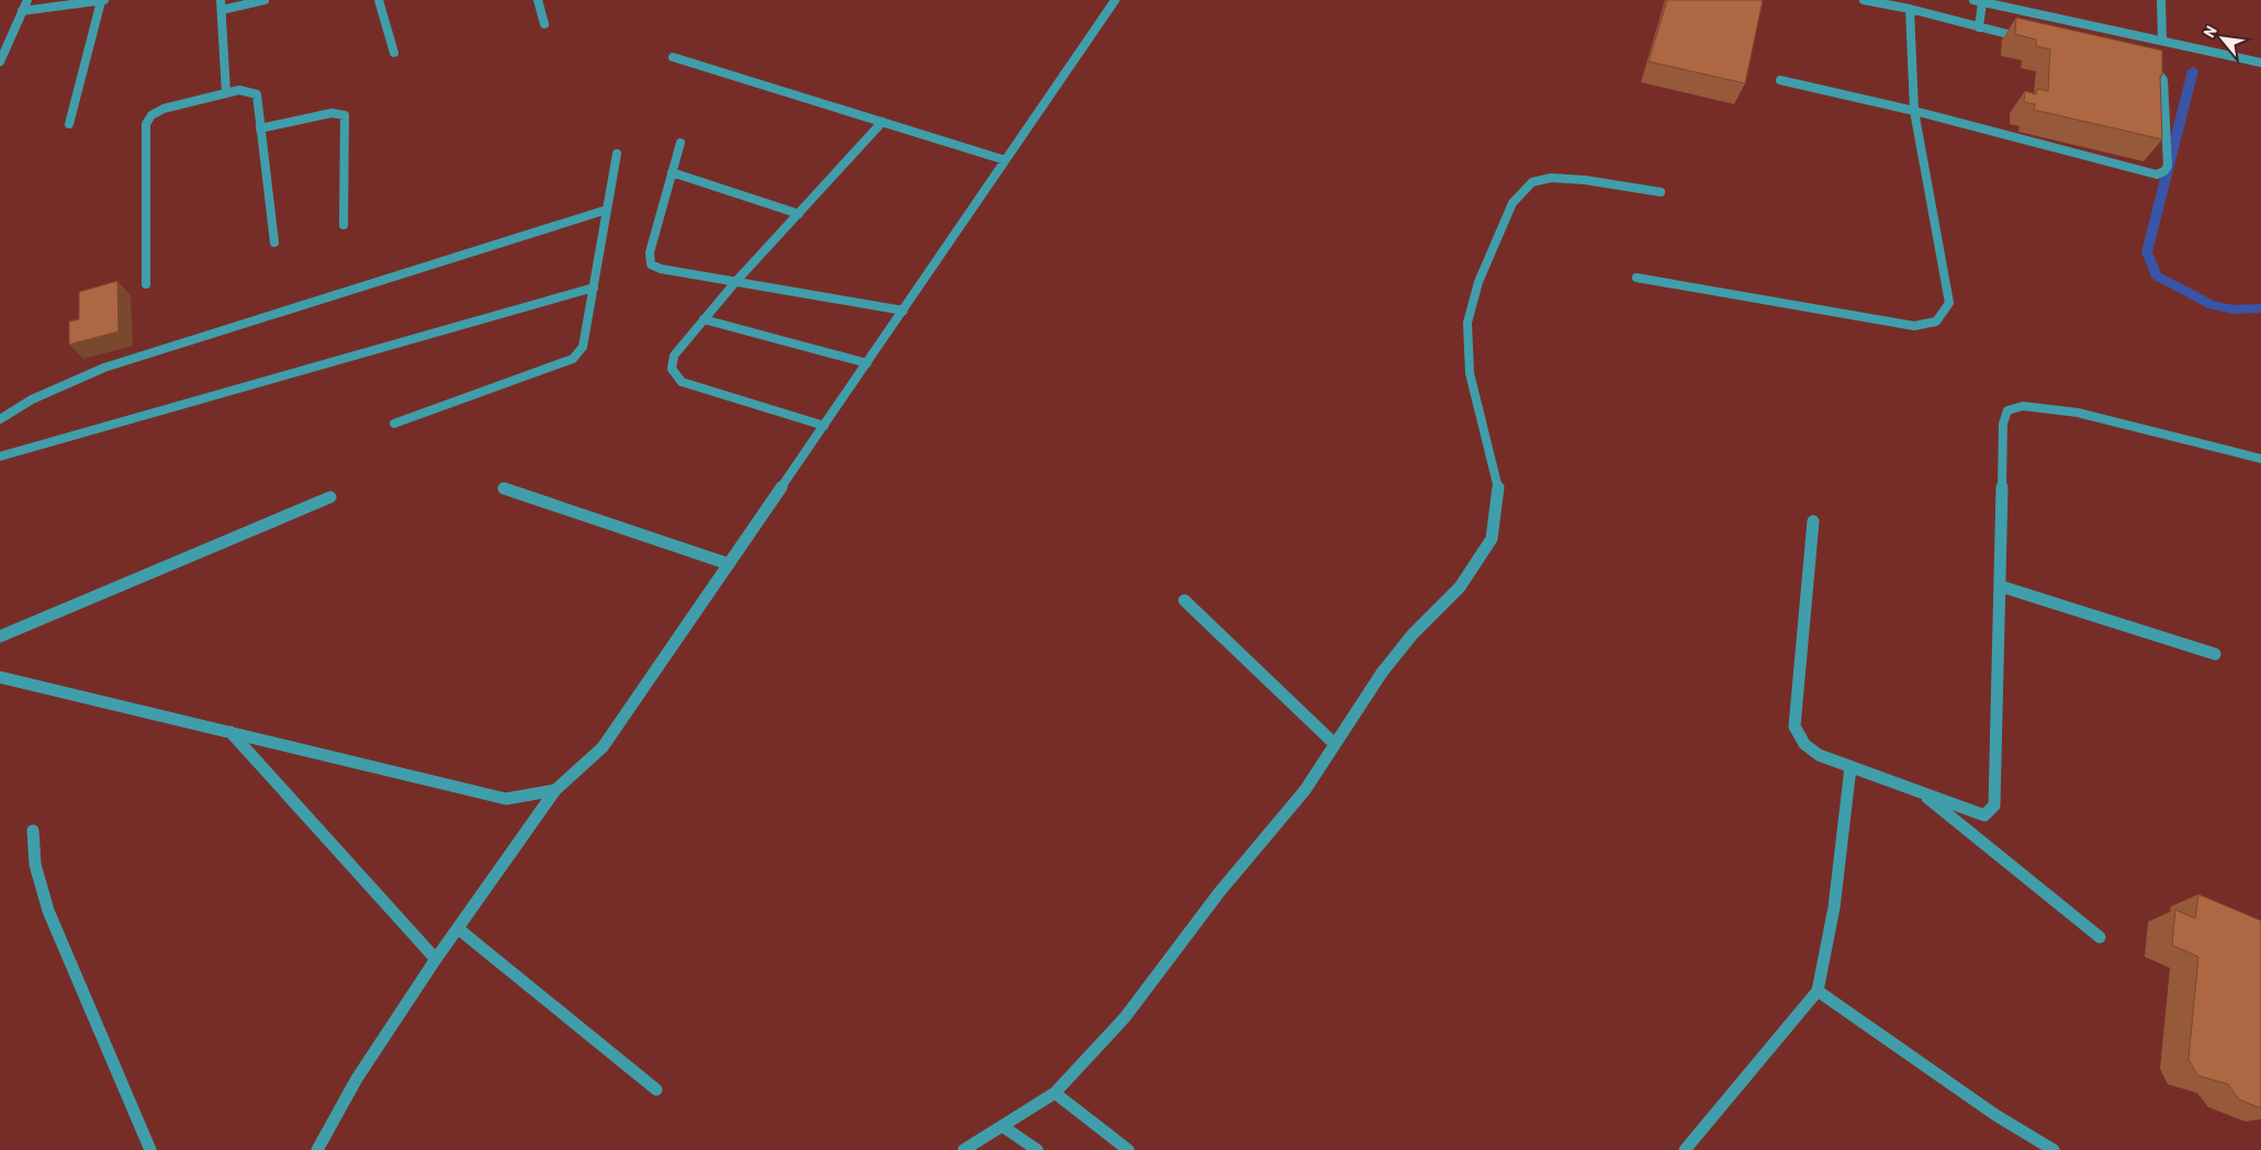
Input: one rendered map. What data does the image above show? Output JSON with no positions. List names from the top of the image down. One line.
{"north":"top left"}
